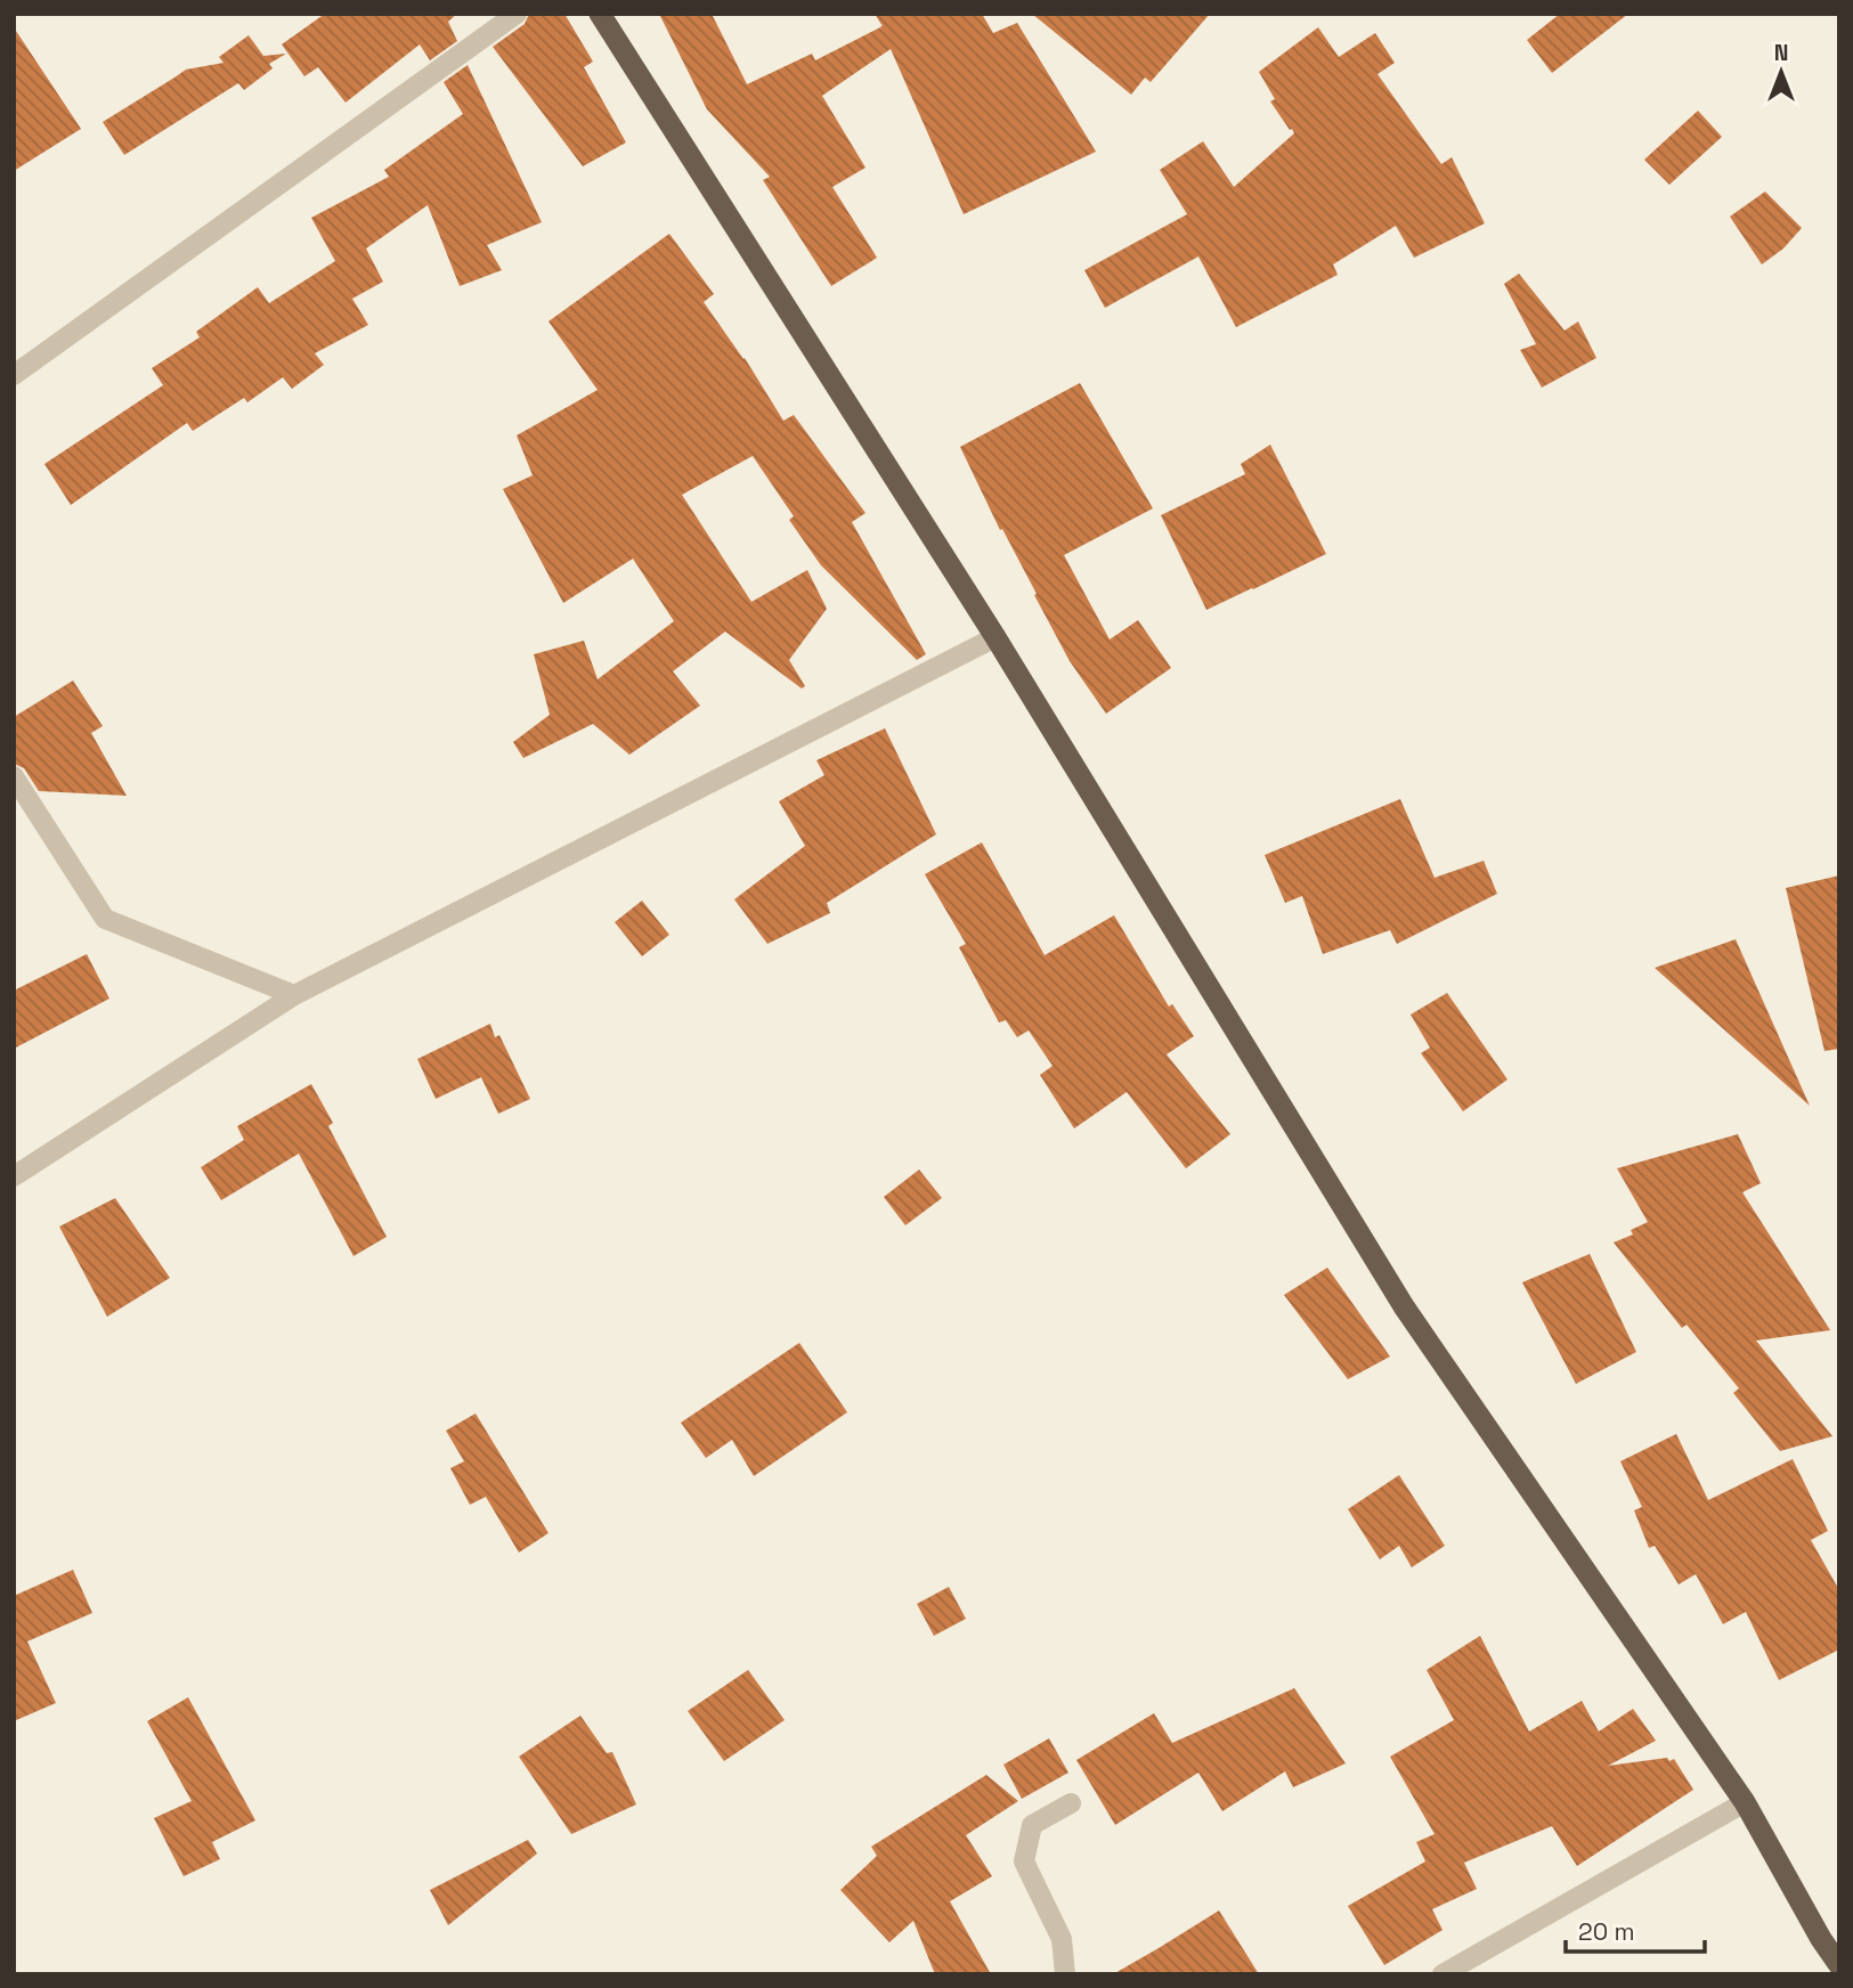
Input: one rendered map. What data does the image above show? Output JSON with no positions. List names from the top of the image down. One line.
{"scale_bar":"20 m","north":"top"}
